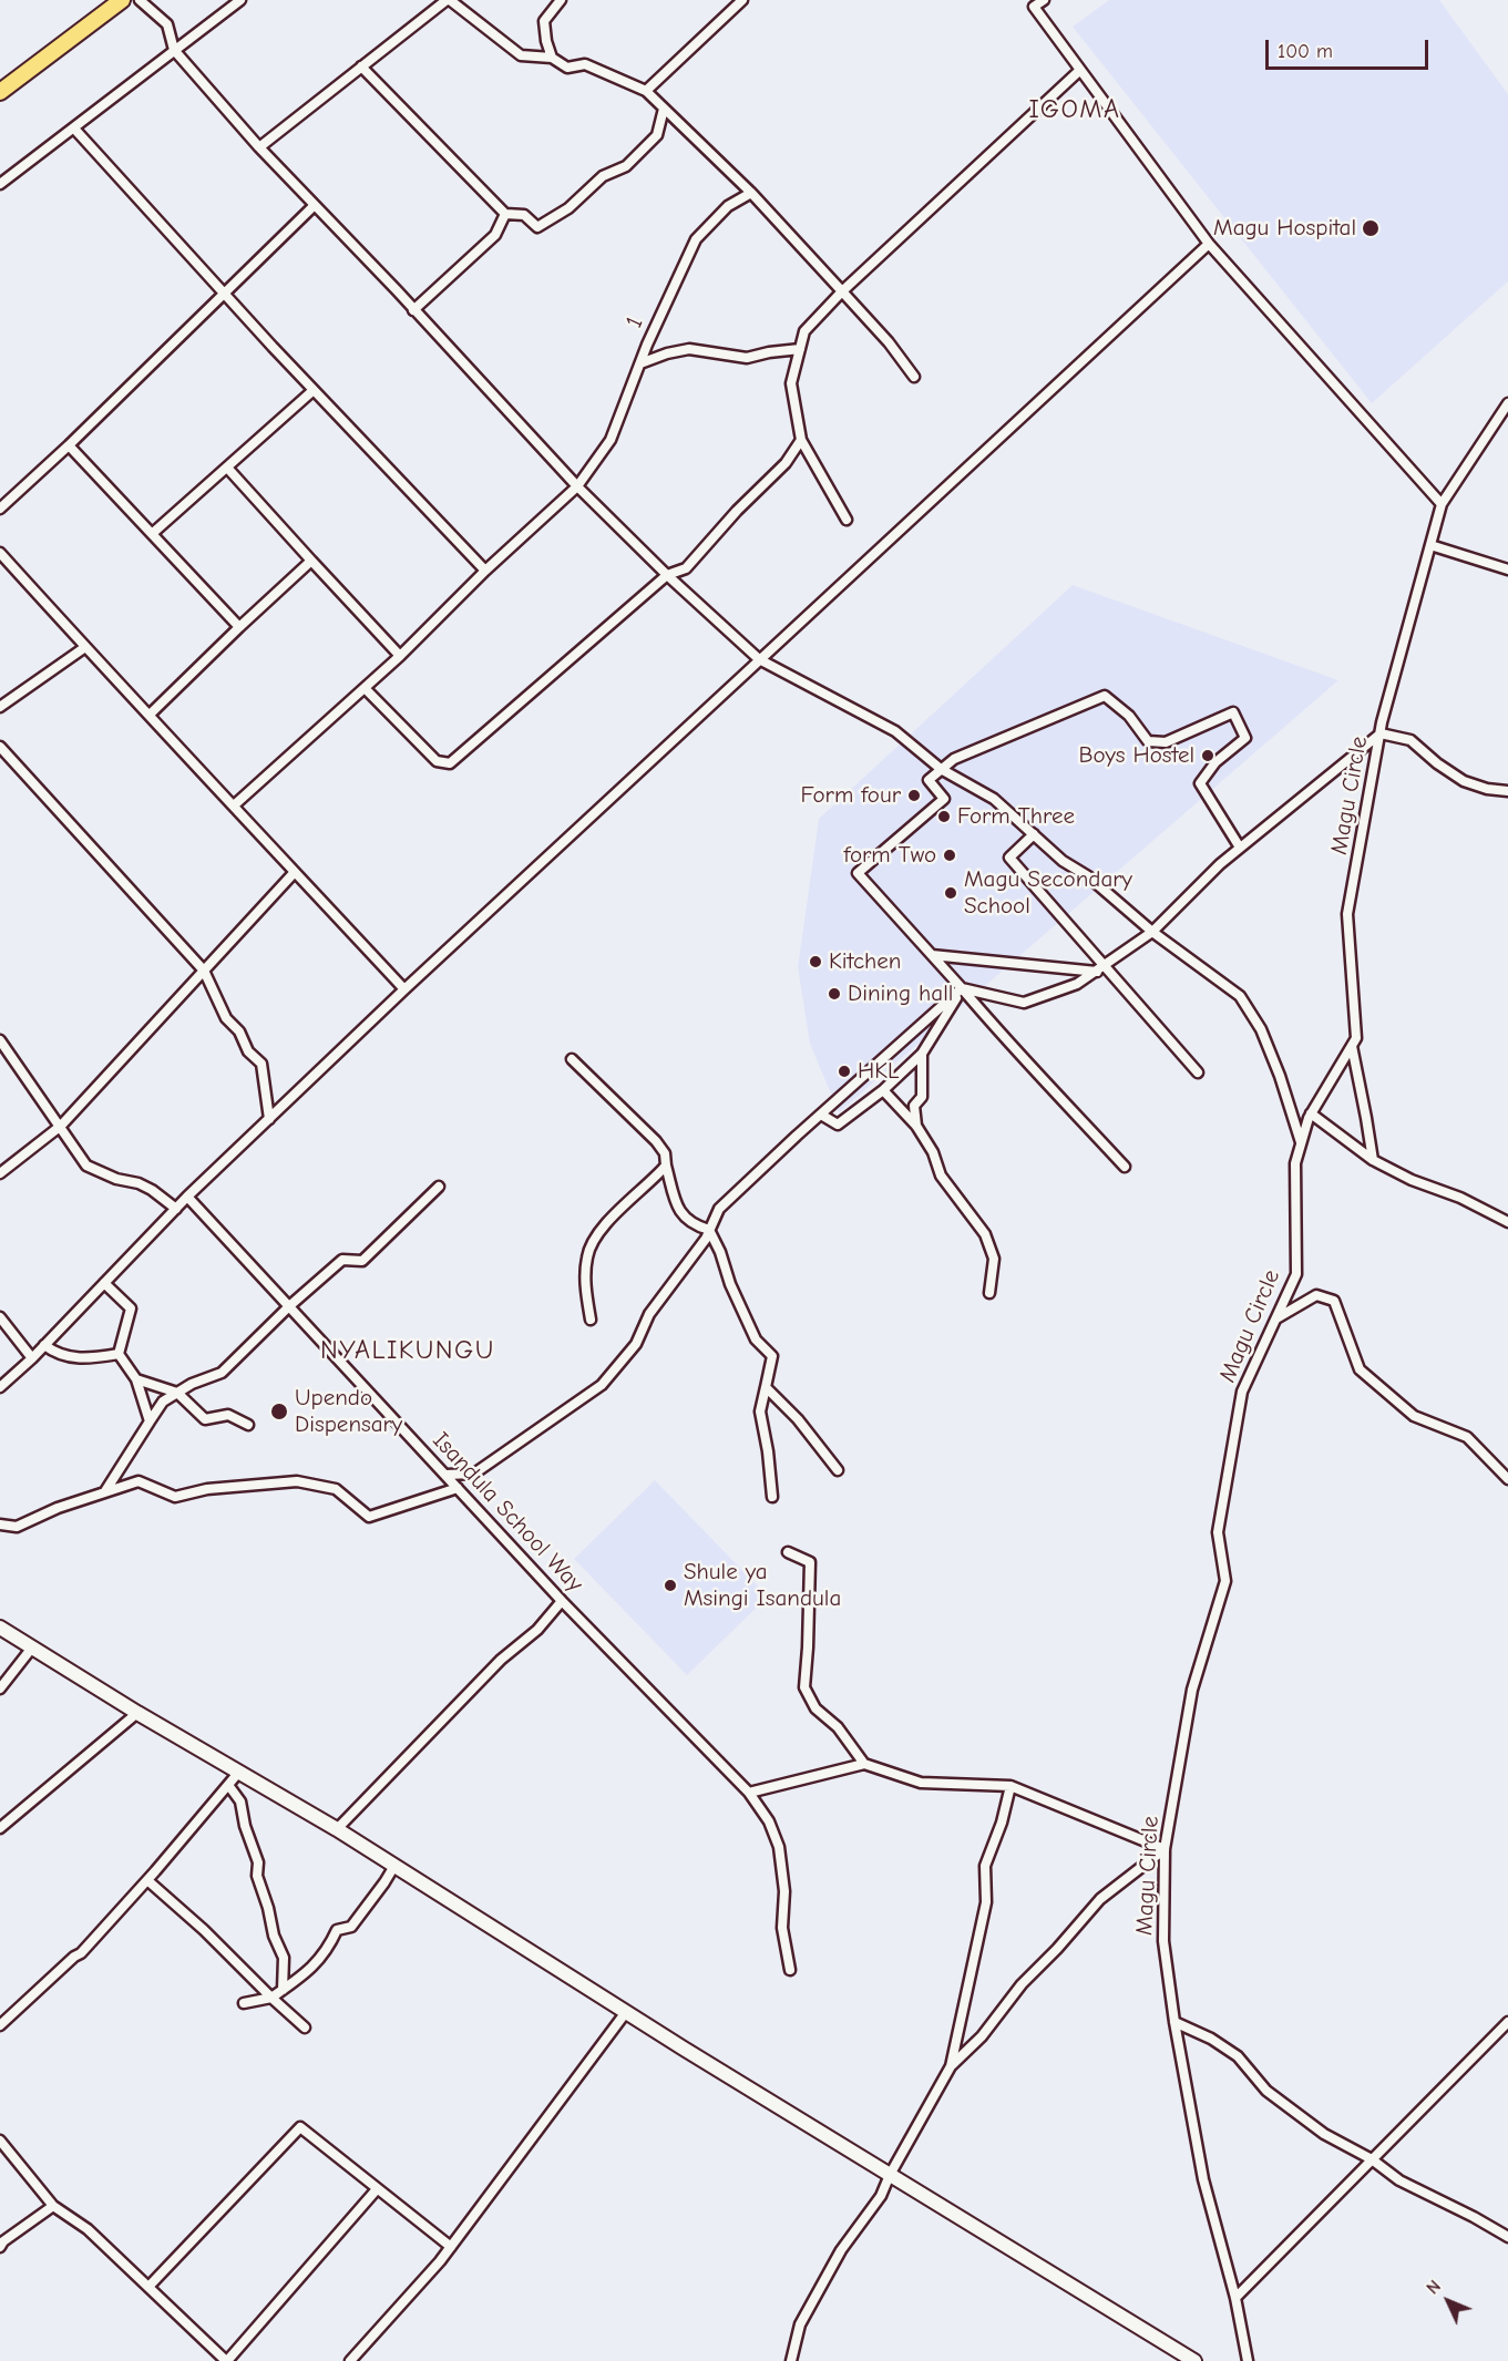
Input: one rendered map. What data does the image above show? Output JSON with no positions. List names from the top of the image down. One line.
{"streets":{"street":["1","Magu Circle","Isandula School Way"]},"districts":["IGOMA","NYALIKUNGU"],"places":["Magu Hospital","Boys Hostel","Form four","Form Three","form Two","Magu Secondary School","Kitchen","Dining hall","HKL","Upendo Dispensary","Shule ya Msingi Isandula"],"scale_bar":"100 m","north":"top left"}
